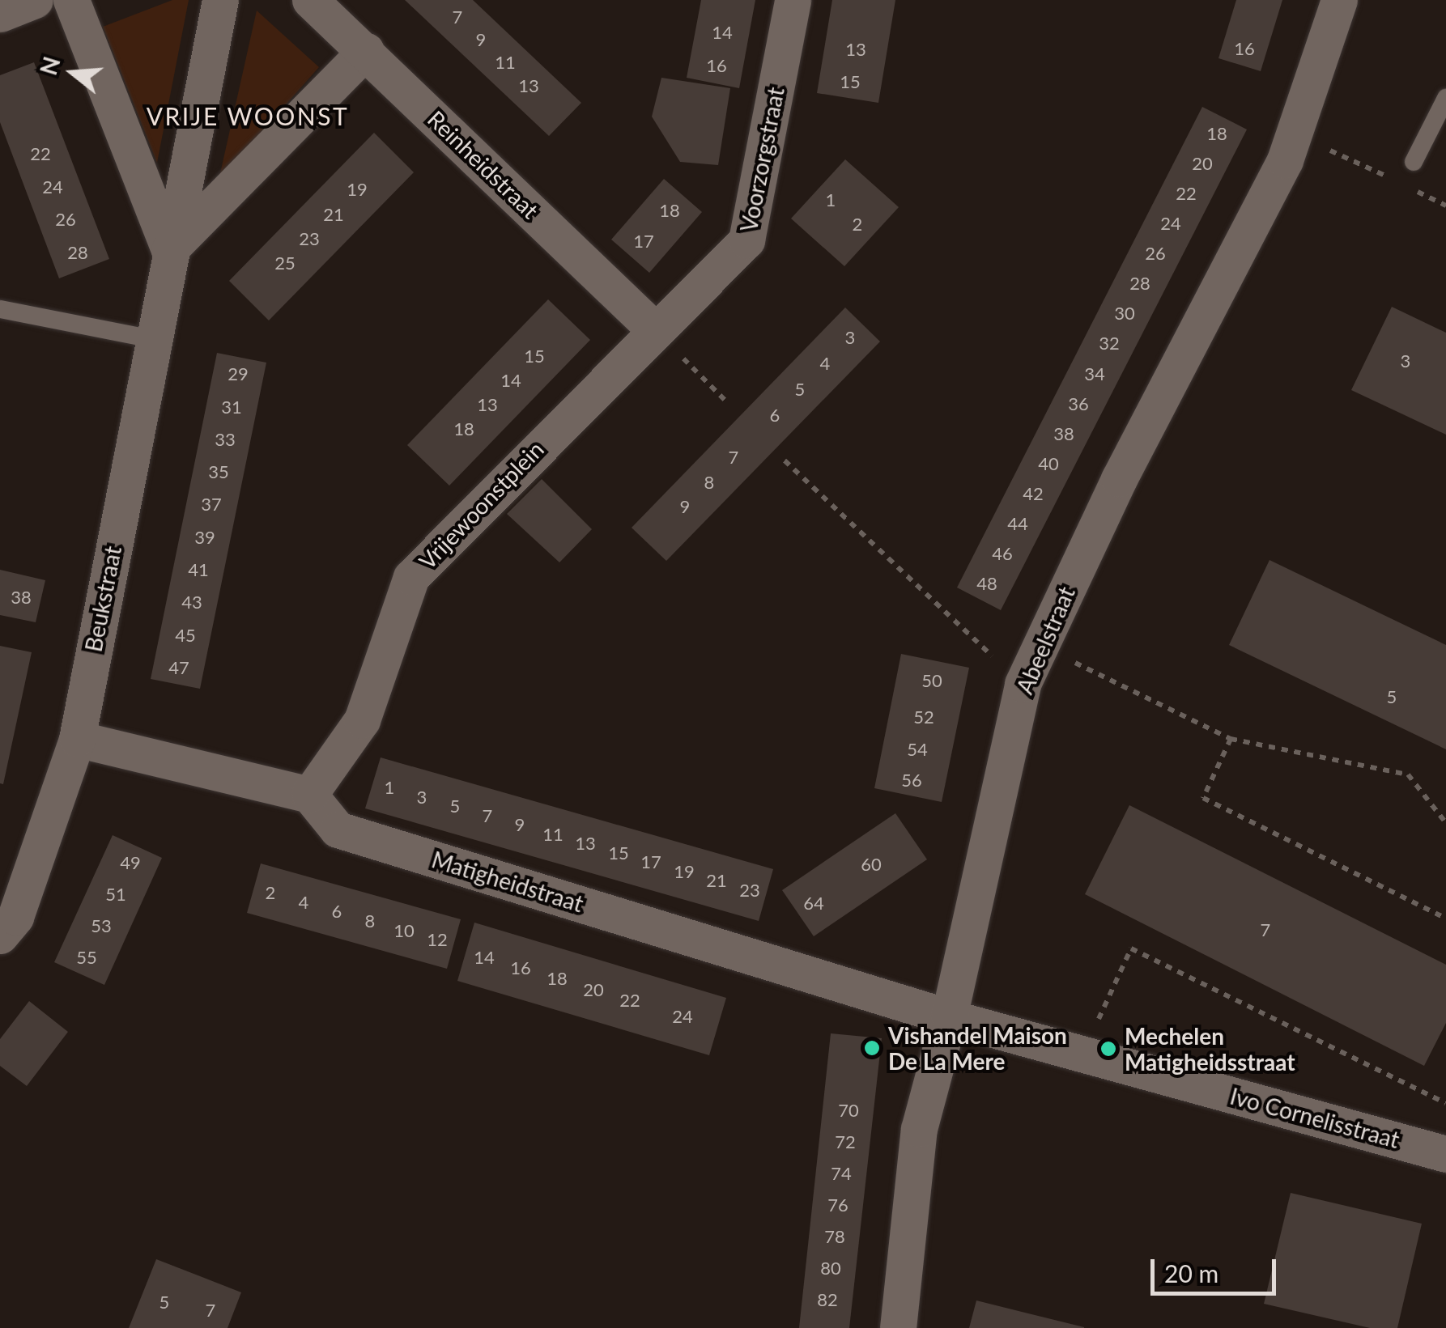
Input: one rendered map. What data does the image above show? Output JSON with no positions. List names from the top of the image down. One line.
{"streets":{"street":["Voorzorgstraat","Reinheidstraat","Vrijewoonstplein","Beukstraat","Abeelstraat","Matigheidstraat","Ivo Cornelisstraat"]},"crossings":[["Voorzorgstraat","Reinheidstraat"],["Voorzorgstraat","Vrijewoonstplein"],["Reinheidstraat","Vrijewoonstplein"],["Vrijewoonstplein","Matigheidstraat"],["Abeelstraat","Matigheidstraat"],["Abeelstraat","Ivo Cornelisstraat"],["Matigheidstraat","Ivo Cornelisstraat"]],"districts":["VRIJE WOONST"],"places":["Vishandel Maison De La Mere","Mechelen Matigheidsstraat"],"house_numbers":["7","14","9","16","13","11","16","15","13","18","22","20","24","19","22","1","18","21","26","24","2","23","17","28","26","25","28","30","3","32","15","3","4","29","34","14","5","36","13","31","6","18","38","33","7","40","35","8","42","37","9","44","39","46","41","48","38","43","45","47","50","5","52","54","56","1","3","5","7","9","11","13","15","17","49","60","19","21","23","2","51","4","64","6","8","53","7","10","12","55","14","16","18","20","22","24","70","72","74","76","78","80","82","5","7"],"scale_bar":"20 m","north":"left"}
